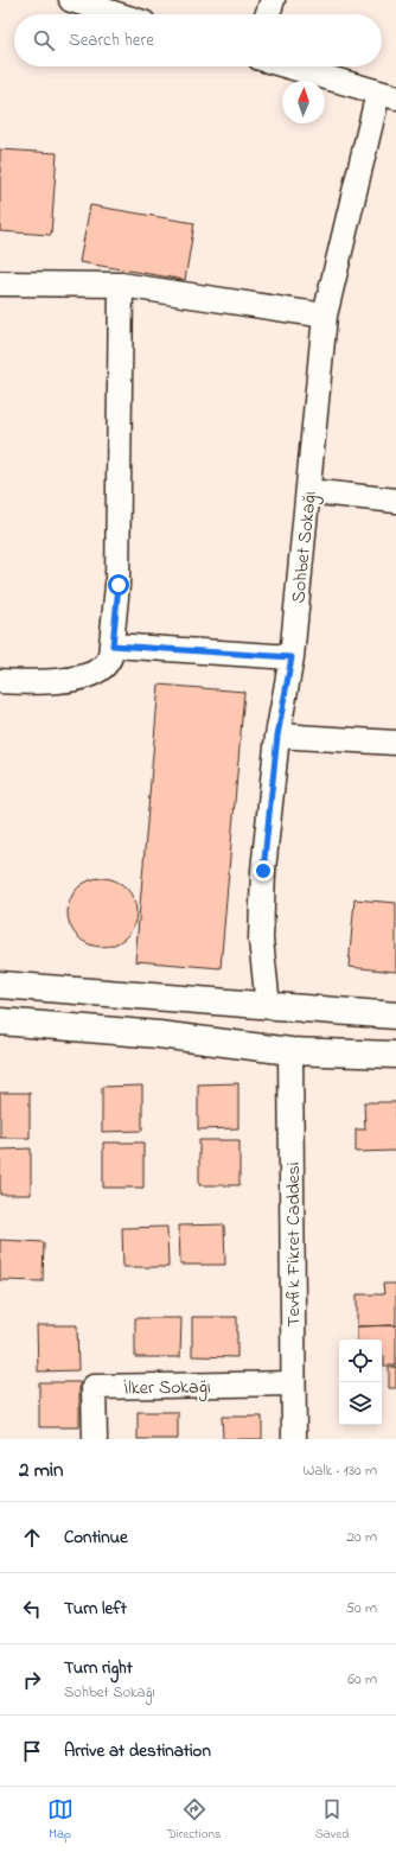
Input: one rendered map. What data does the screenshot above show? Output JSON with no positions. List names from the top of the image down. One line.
{"streets":{"street":["Sohbet Sokağı","Tevfik Fikret Caddesi","İlker Sokağı"]},"crossings":[["Tevfik Fikret Caddesi","İlker Sokağı"]],"north":"top","page":{"search":"Search here","heading":["2 min","Walk · 130 m"],"list":[["Continue","20 m"],["Turn left","50 m"],["Turn right","Sohbet Sokağı","60 m"],"Arrive at destination"],"nav":["Map","Directions","Saved"]}}
